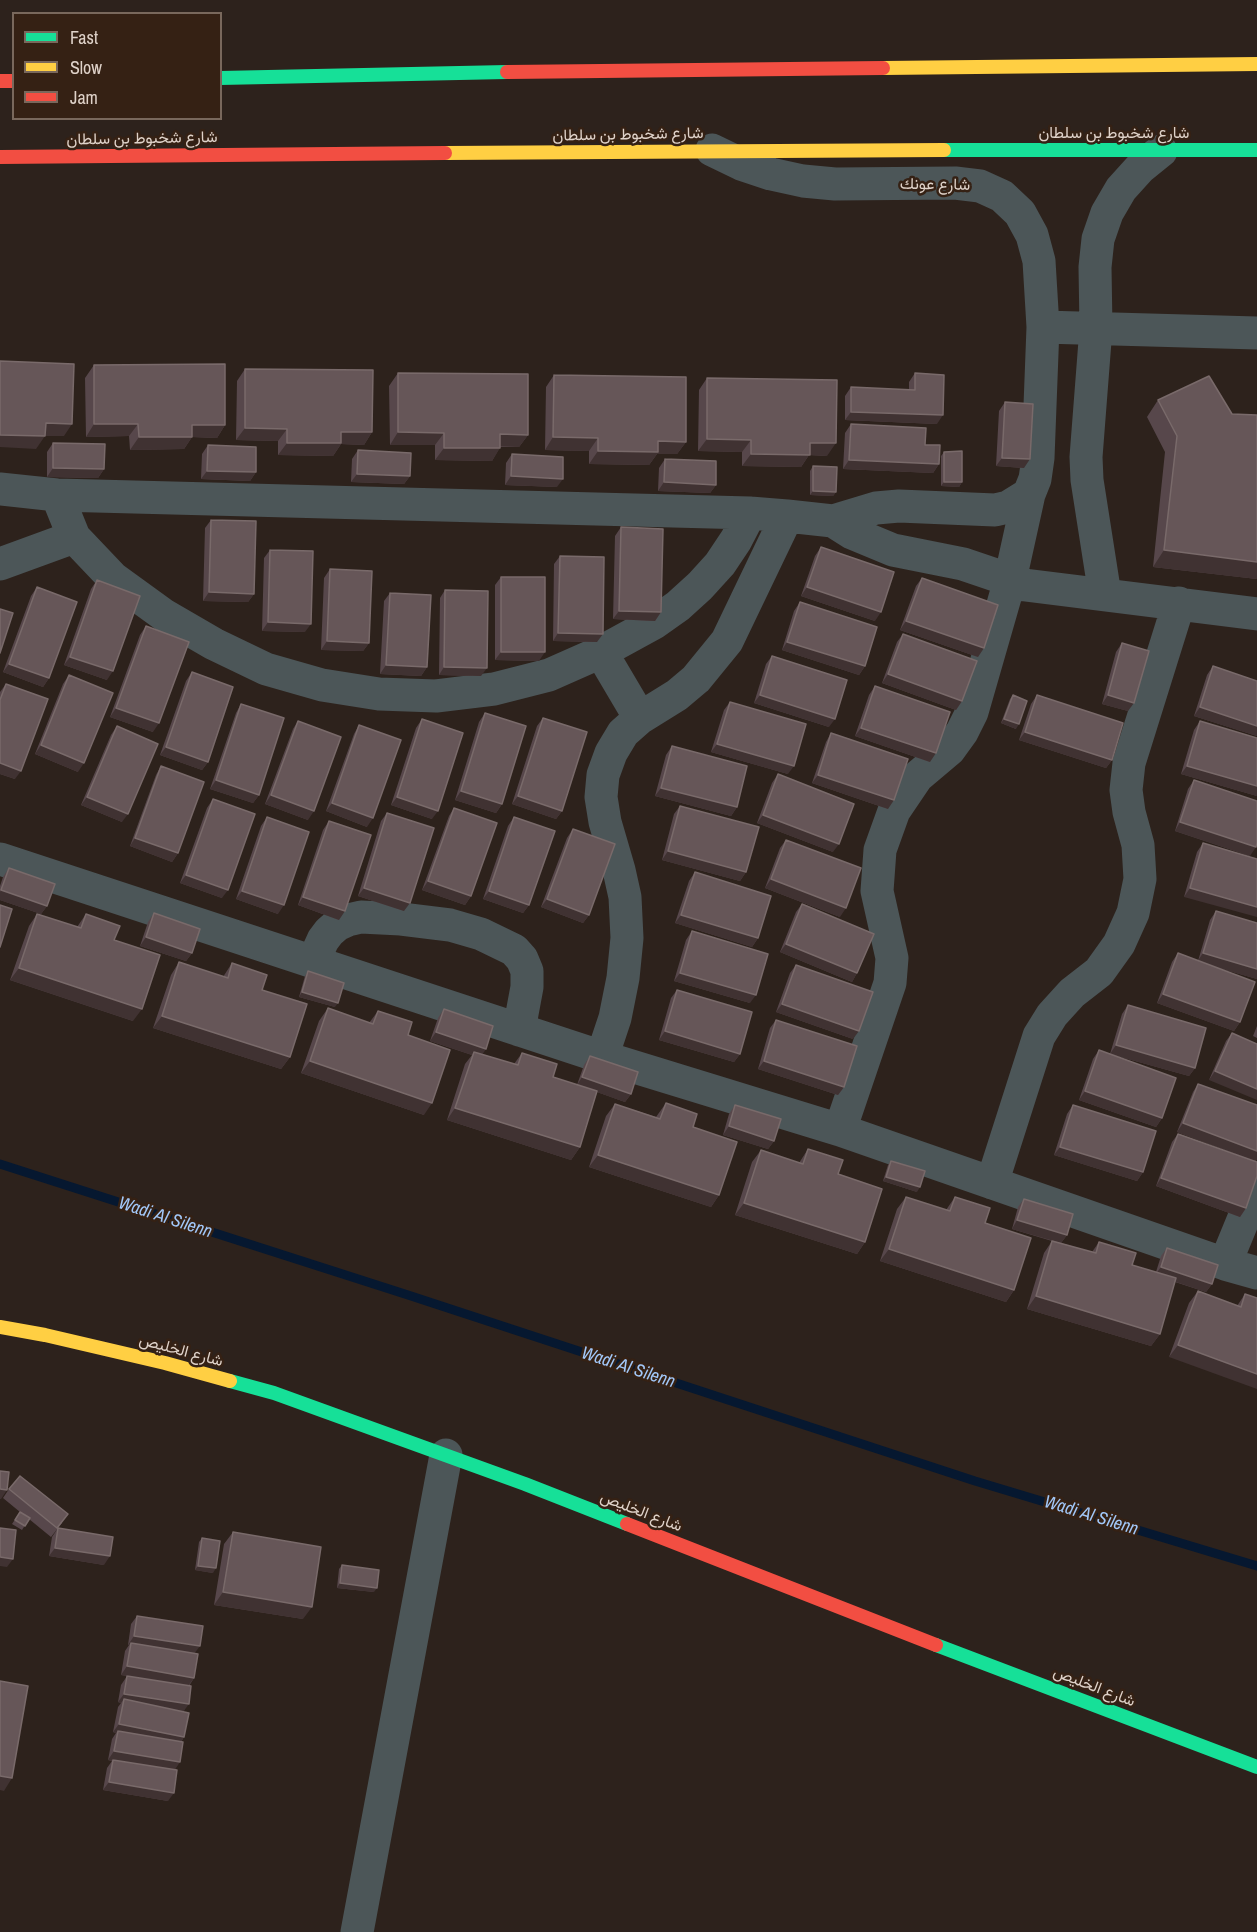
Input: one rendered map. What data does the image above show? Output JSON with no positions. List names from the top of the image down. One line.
{"streets":{"main road":["شارع شخبوط بن سلطان","شارع الخليص"],"street":["شارع عونك"]},"crossings":[["شارع شخبوط بن سلطان","شارع عونك"]],"water":["Wadi Al Silenn"],"legend":["Fast","Slow","Jam"]}
